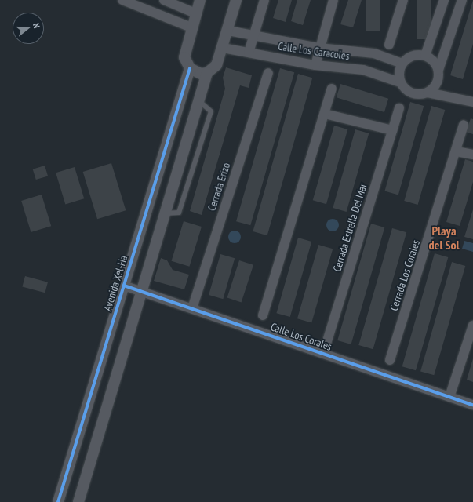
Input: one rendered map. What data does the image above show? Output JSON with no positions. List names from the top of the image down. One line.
{"streets":{"street":["Calle Los Caracoles","Cerrada Erizo","Cerrada Estrella Del Mar","Cerrada Los Corales","Avenida Xel-Ha","Calle Los Corales"]},"crossings":[["Cerrada Erizo","Calle Los Corales"],["Cerrada Estrella Del Mar","Calle Los Corales"],["Avenida Xel-Ha","Calle Los Corales"]],"districts":["Playa del Sol"],"north":"right"}
